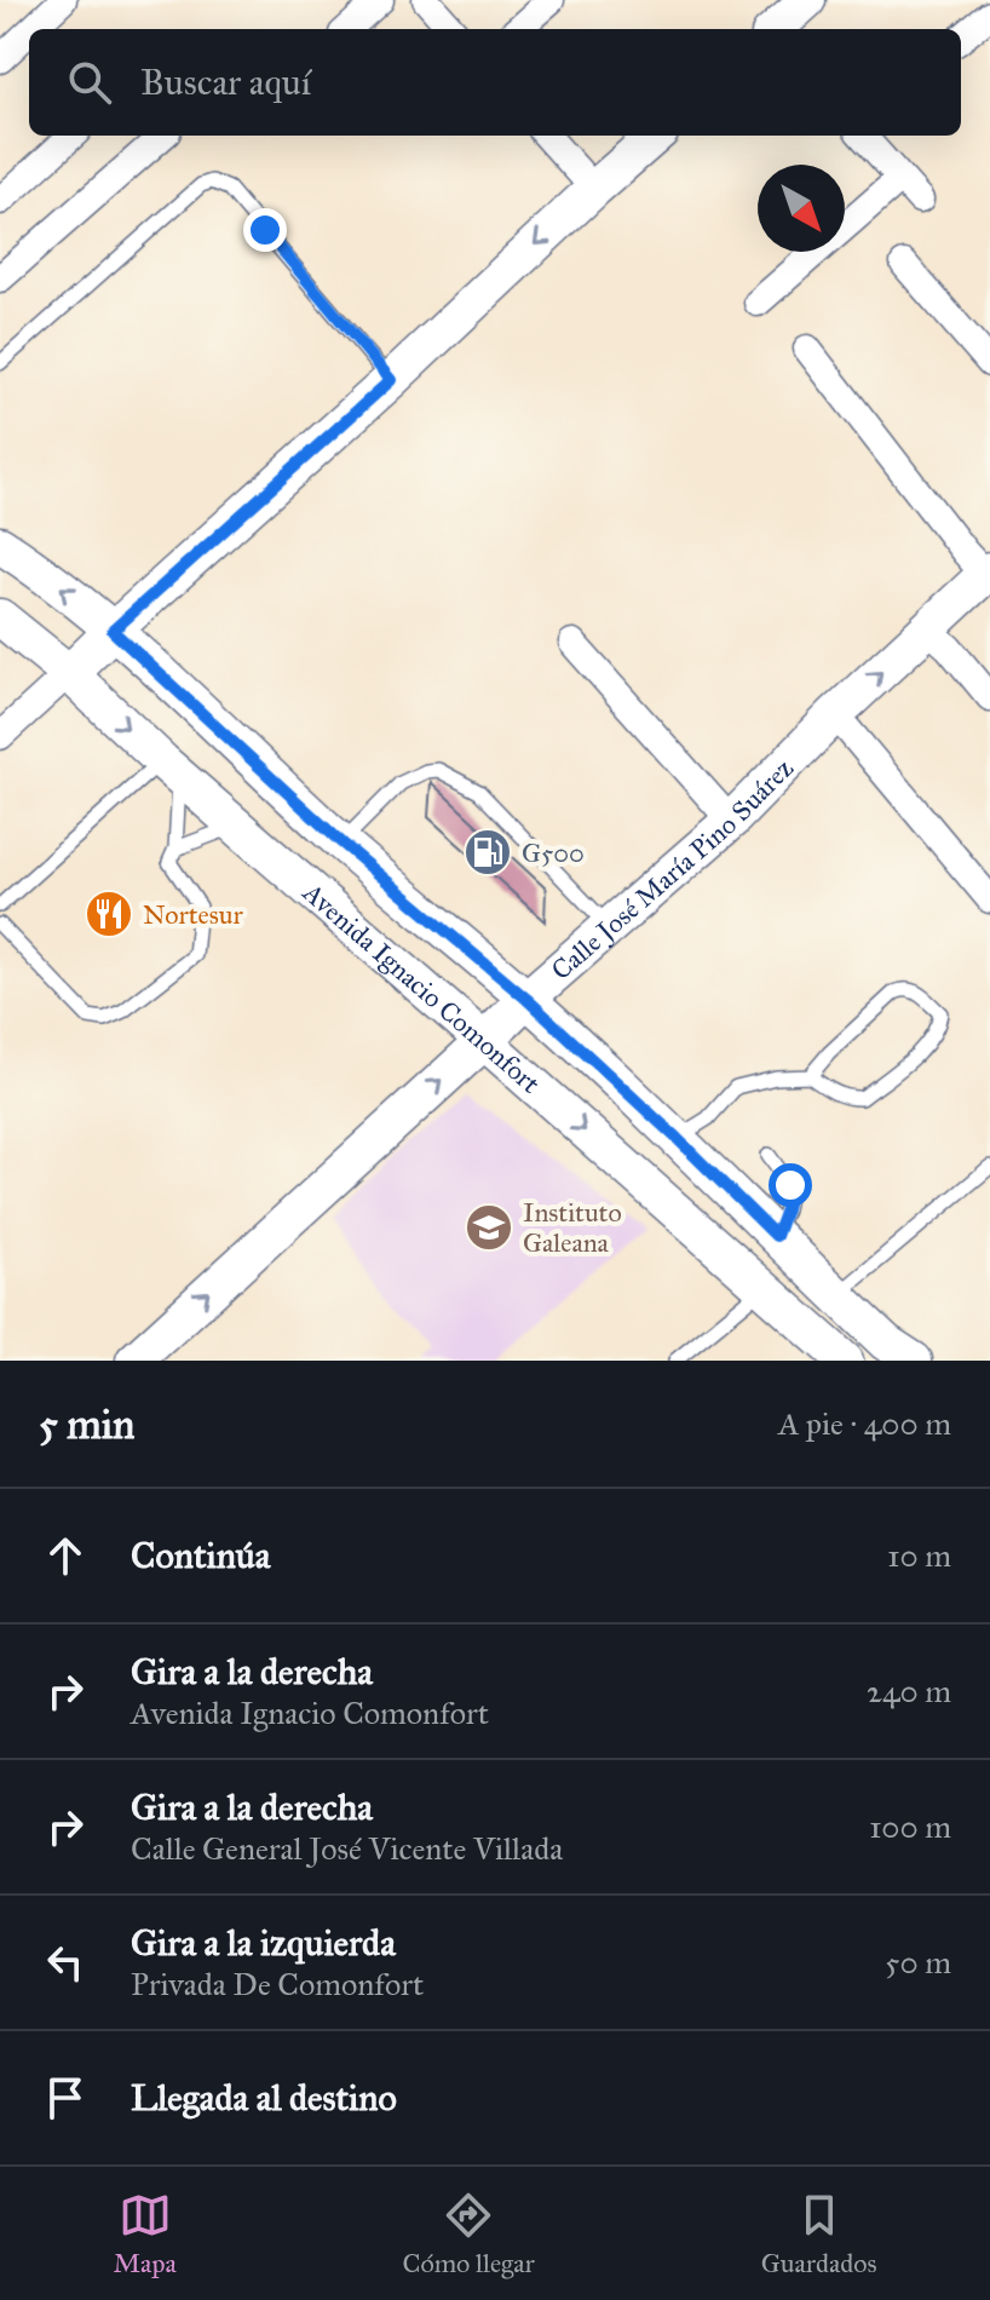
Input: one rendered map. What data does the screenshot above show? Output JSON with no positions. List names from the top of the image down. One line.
{"streets":{"main road":["Calle José María Pino Suárez","Avenida Ignacio Comonfort"]},"crossings":[["Calle José María Pino Suárez","Avenida Ignacio Comonfort"]],"one_way":["Calle José María Pino Suárez"],"places":{"fuel station":["G500"],"restaurant":["Nortesur"],"school or university":["Instituto Galeana"]},"north":"bottom right","page":{"search":"Buscar aquí","heading":["5 min","A pie · 400 m"],"list":[["Continúa","10 m"],["Gira a la derecha","Avenida Ignacio Comonfort","240 m"],["Gira a la derecha","Calle General José Vicente Villada","100 m"],["Gira a la izquierda","Privada De Comonfort","50 m"],"Llegada al destino"],"nav":["Mapa","Cómo llegar","Guardados"]}}
